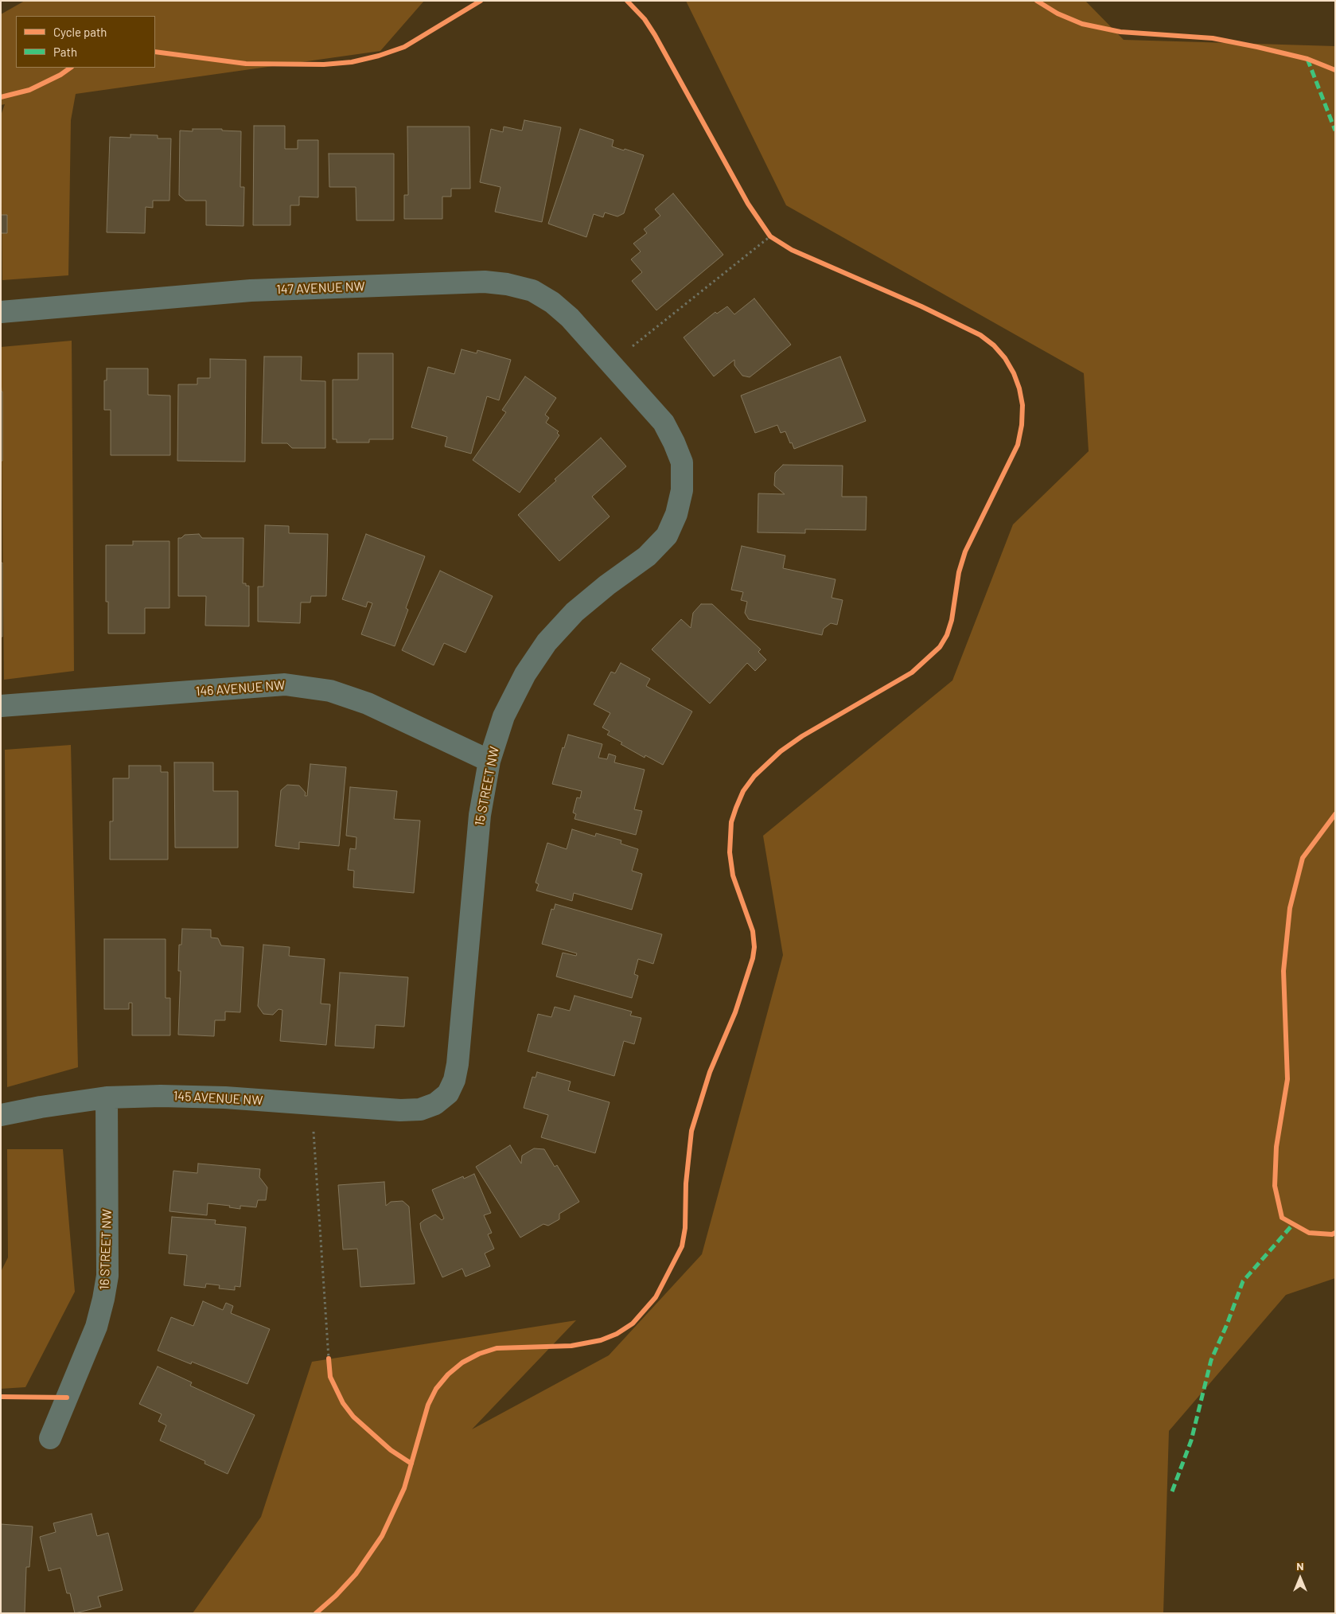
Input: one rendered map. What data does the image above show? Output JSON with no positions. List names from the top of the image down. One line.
{"streets":{"street":["147 AVENUE NW","146 AVENUE NW","15 STREET NW","145 AVENUE NW","16 STREET NW"]},"crossings":[["147 AVENUE NW","15 STREET NW"],["146 AVENUE NW","15 STREET NW"],["15 STREET NW","145 AVENUE NW"],["145 AVENUE NW","16 STREET NW"]],"legend":["Cycle path","Path"],"north":"top"}
